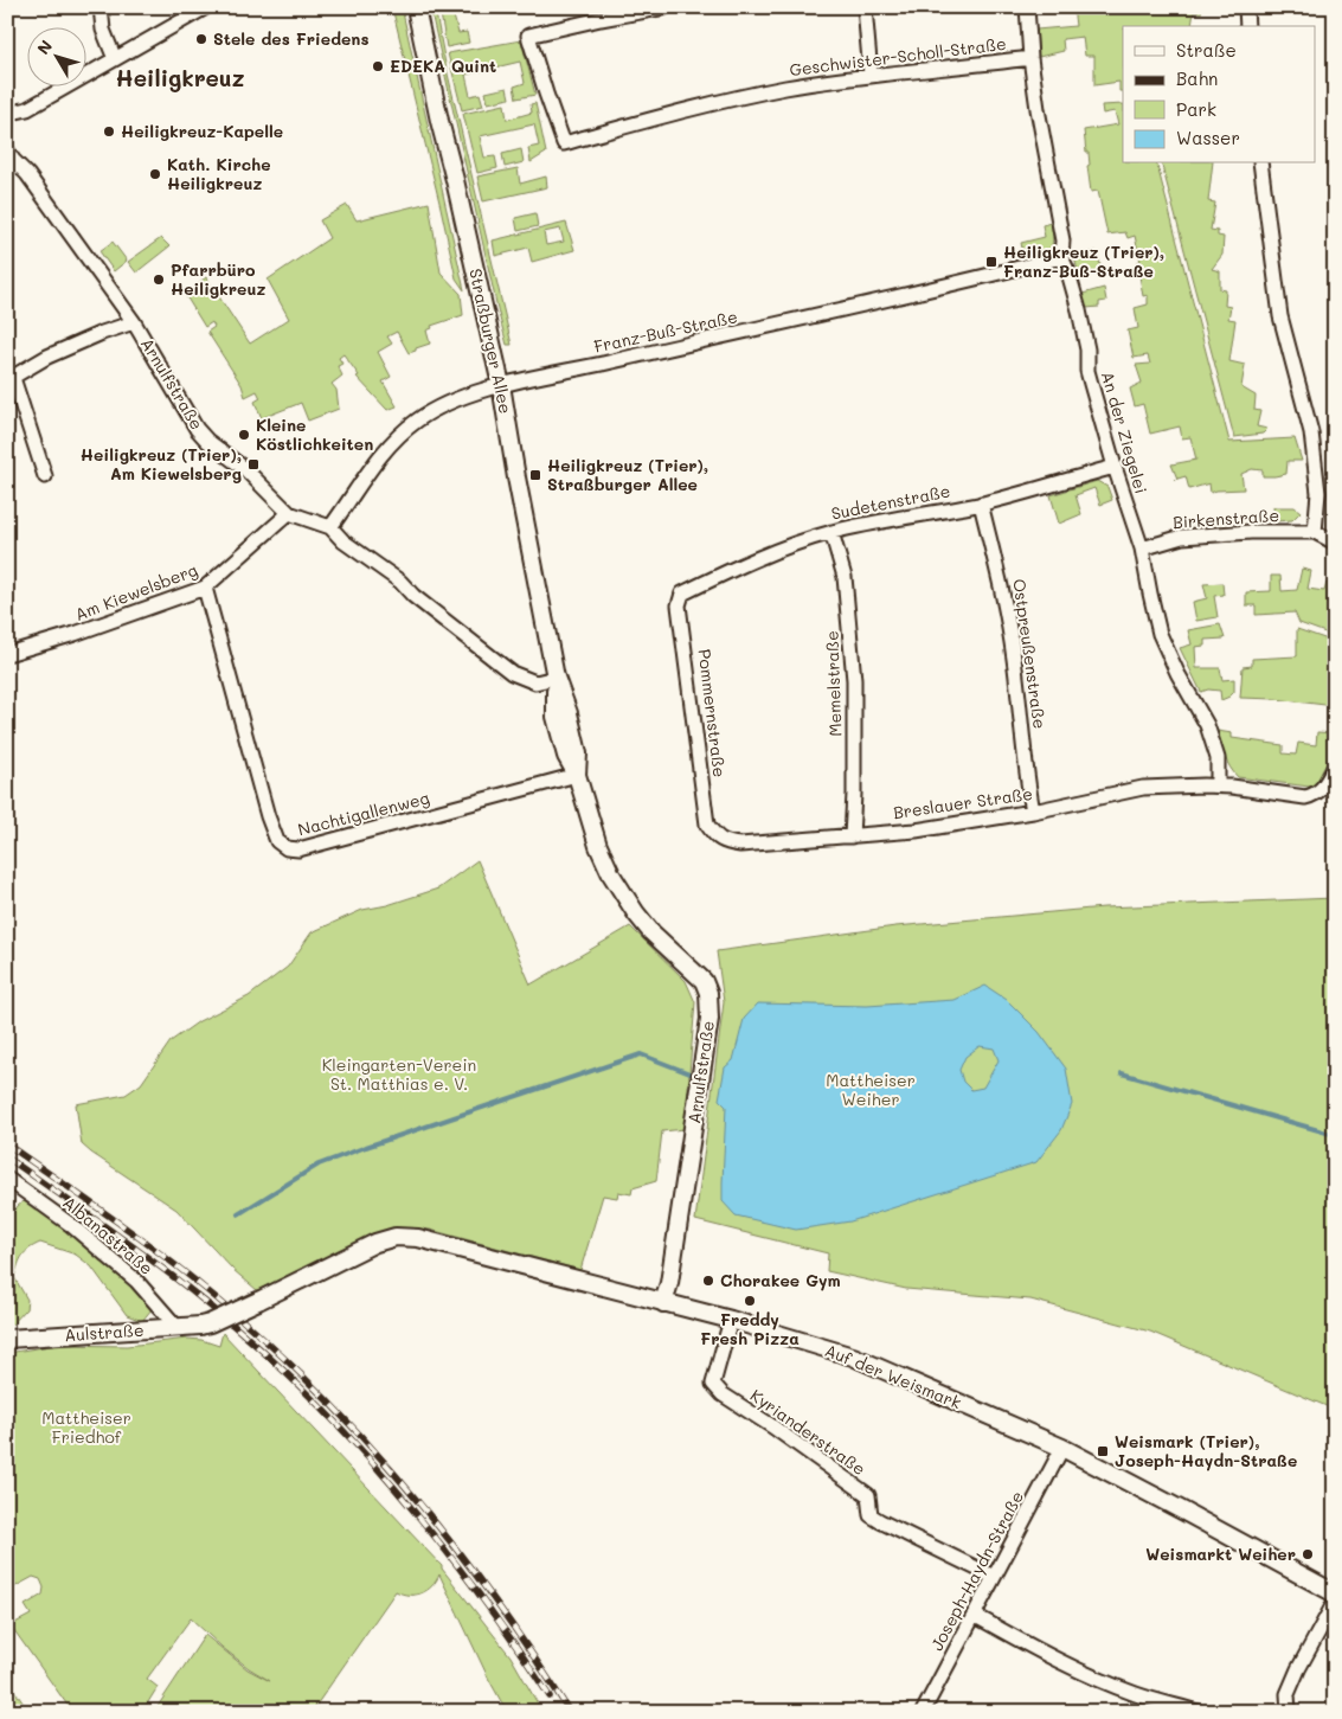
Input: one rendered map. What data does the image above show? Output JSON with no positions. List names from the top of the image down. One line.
{"streets":{"street":["Geschwister-Scholl-Straße","Franz-Buß-Straße","Straßburger Allee","Arnulfstraße","An der Ziegelei","Sudetenstraße","Birkenstraße","Am Kiewelsberg","Ostpreußenstraße","Memelstraße","Pommernstraße","Breslauer Straße","Nachtigallenweg","Albanastraße","Aulstraße","Auf der Weismark","Kyrianderstraße","Joseph-Haydn-Straße"]},"crossings":[["Geschwister-Scholl-Straße","An der Ziegelei"],["Franz-Buß-Straße","Straßburger Allee"],["Franz-Buß-Straße","Arnulfstraße"],["Franz-Buß-Straße","An der Ziegelei"],["Straßburger Allee","Arnulfstraße"],["Arnulfstraße","Am Kiewelsberg"],["Arnulfstraße","Nachtigallenweg"],["Arnulfstraße","Auf der Weismark"],["An der Ziegelei","Sudetenstraße"],["An der Ziegelei","Birkenstraße"],["An der Ziegelei","Breslauer Straße"],["Sudetenstraße","Ostpreußenstraße"],["Sudetenstraße","Memelstraße"],["Sudetenstraße","Pommernstraße"],["Am Kiewelsberg","Nachtigallenweg"],["Ostpreußenstraße","Breslauer Straße"],["Memelstraße","Breslauer Straße"],["Pommernstraße","Breslauer Straße"],["Albanastraße","Aulstraße"],["Aulstraße","Auf der Weismark"],["Auf der Weismark","Kyrianderstraße"],["Auf der Weismark","Joseph-Haydn-Straße"],["Kyrianderstraße","Joseph-Haydn-Straße"]],"districts":["Heiligkreuz"],"parks":["Kleingarten-Verein St. Matthias e. V.","Mattheiser Weiher","Mattheiser Friedhof"],"places":{"other":["Stele des Friedens","EDEKA Quint","Heiligkreuz-Kapelle","Kath. Kirche Heiligkreuz","Pfarrbüro Heiligkreuz","Kleine Köstlichkeiten","Chorakee Gym","Freddy Fresh Pizza","Weismarkt Weiher"],"transit":["Heiligkreuz (Trier), Franz-Buß-Straße","Heiligkreuz (Trier), Am Kiewelsberg","Heiligkreuz (Trier), Straßburger Allee","Weismark (Trier), Joseph-Haydn-Straße"]},"legend":["Straße","Bahn","Park","Wasser"],"north":"top left"}
